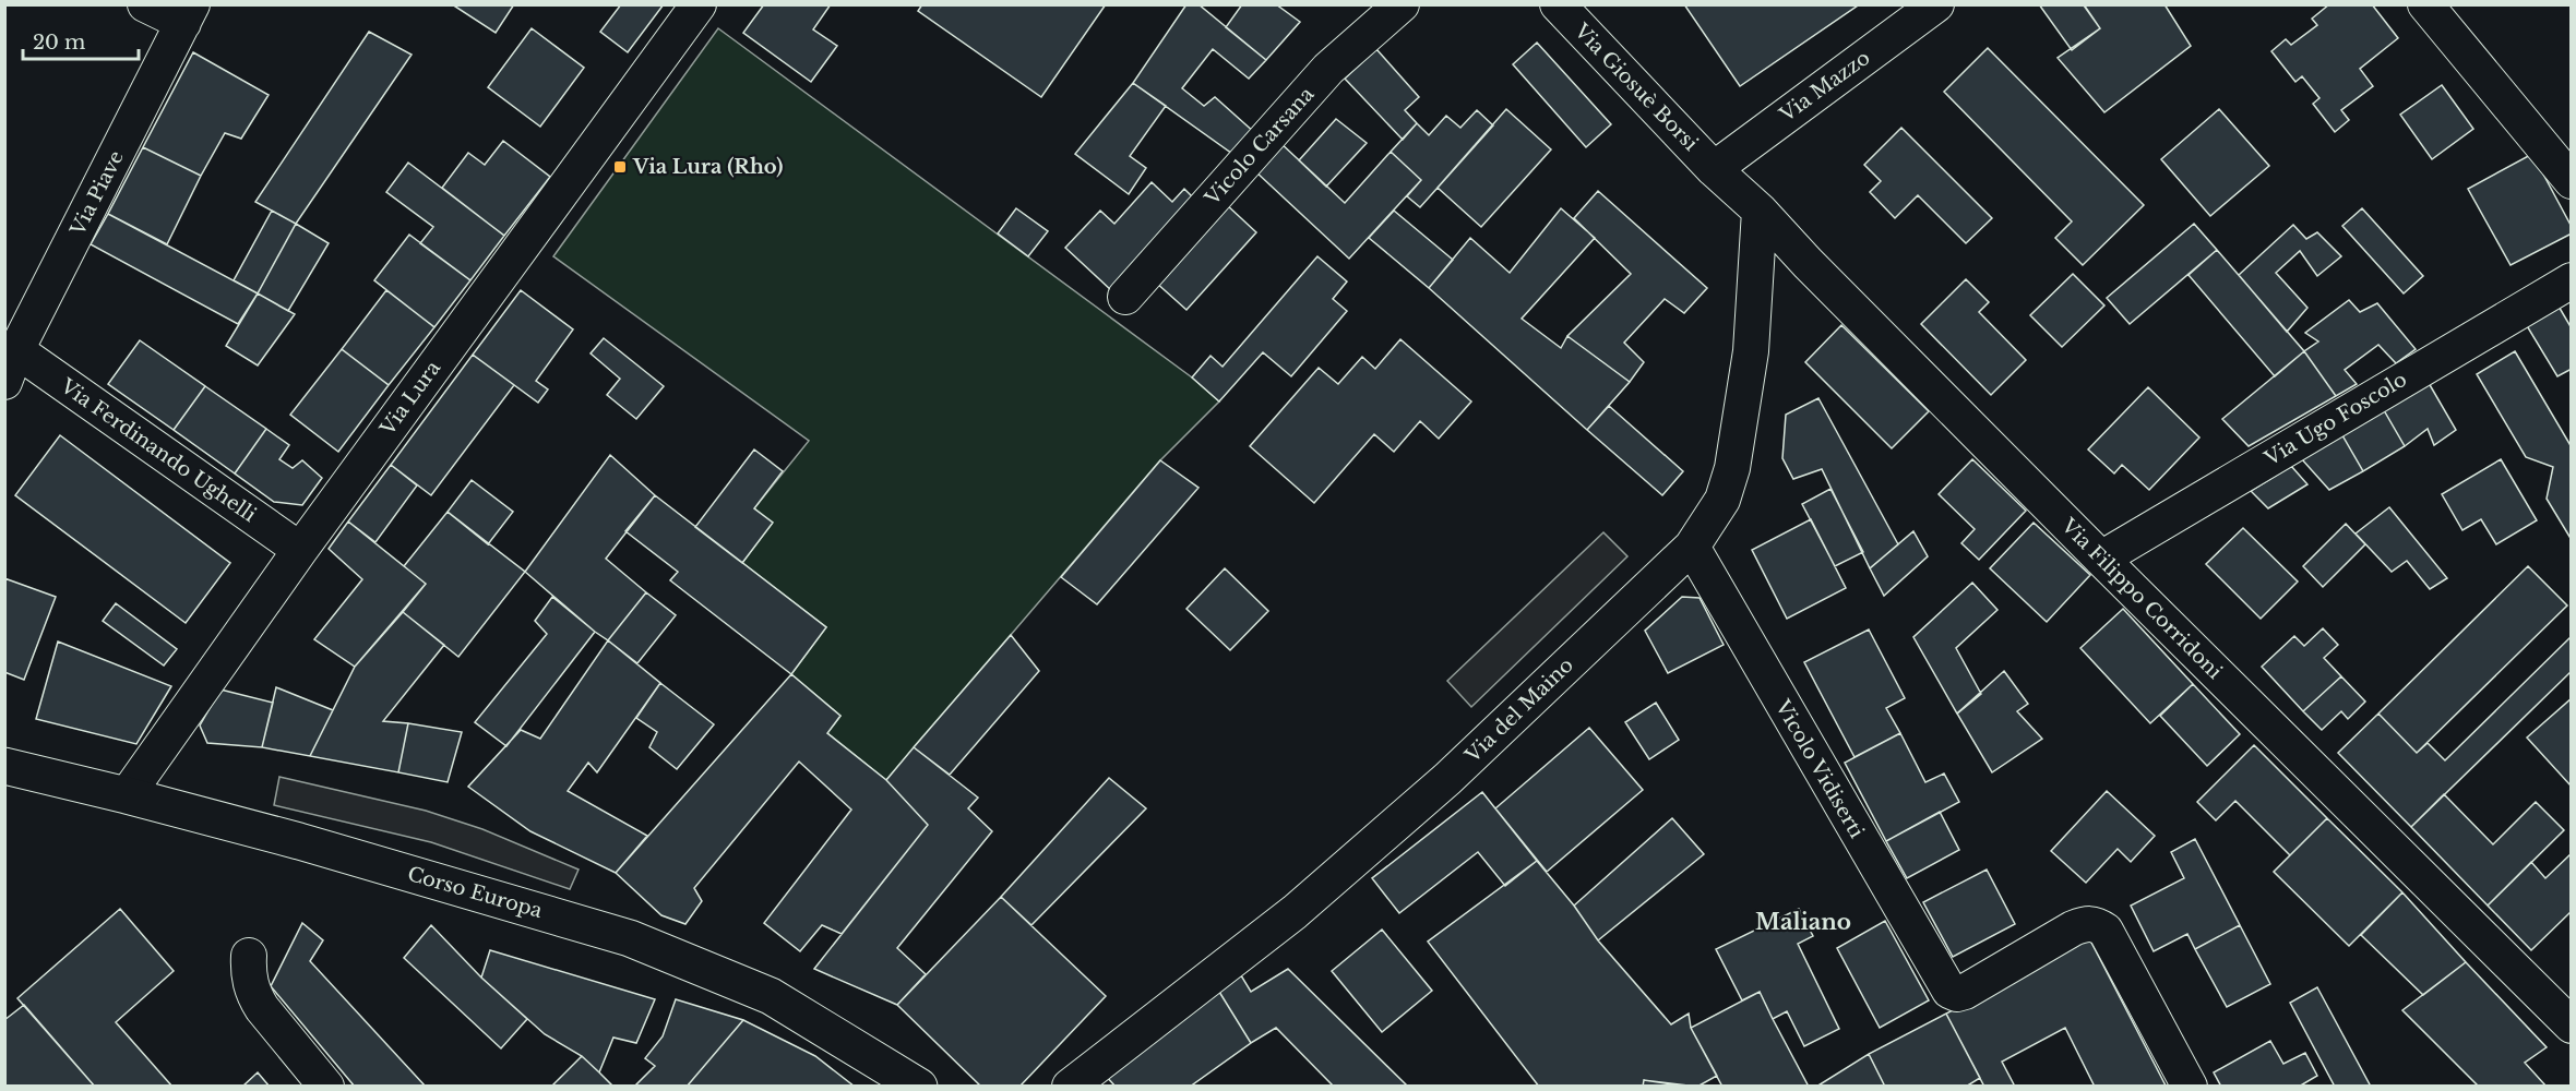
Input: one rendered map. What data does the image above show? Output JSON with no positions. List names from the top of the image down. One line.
{"streets":{"main road":["Corso Europa"],"street":["Via Mazzo","Via Giosuè Borsi","Vicolo Carsana","Via Piave","Via Lura","Via Ugo Foscolo","Via Ferdinando Ughelli","Via Filippo Corridoni","Via del Maino","Vicolo Vidiserti"]},"crossings":[["Via Mazzo","Via Giosuè Borsi"],["Via Mazzo","Via Filippo Corridoni"],["Via Giosuè Borsi","Via Filippo Corridoni"],["Via Piave","Via Ferdinando Ughelli"],["Via Lura","Via Ferdinando Ughelli"],["Via Lura","Corso Europa"],["Via Ugo Foscolo","Via Filippo Corridoni"],["Via Filippo Corridoni","Via del Maino"],["Via del Maino","Vicolo Vidiserti"]],"districts":["Maliano"],"places":{"transit":["Via Lura (Rho)"]},"scale_bar":"20 m"}
